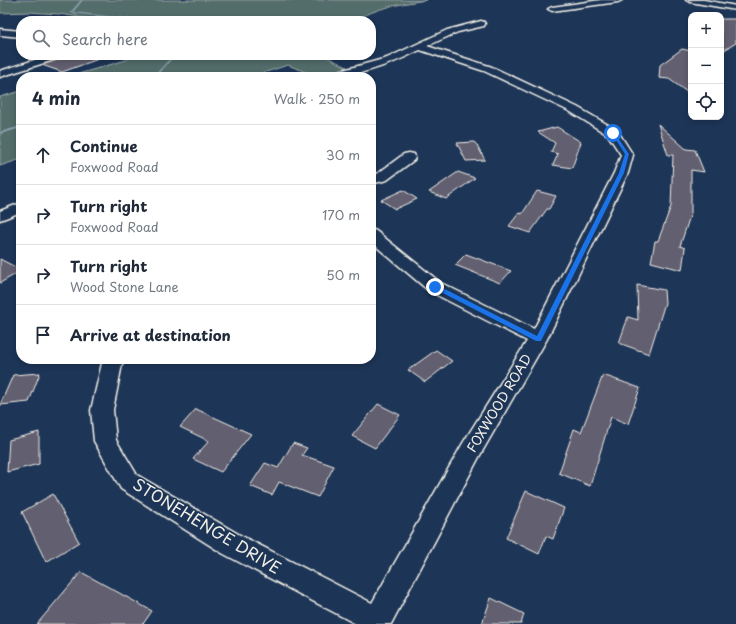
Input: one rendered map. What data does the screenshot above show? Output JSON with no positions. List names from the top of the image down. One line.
{"streets":{"street":["FOXWOOD ROAD","STONEHENGE DRIVE"]},"crossings":[["FOXWOOD ROAD","STONEHENGE DRIVE"]],"page":{"map_buttons":["+","−"],"search":"Search here","heading":["4 min","Walk · 250 m"],"list":[["Continue","Foxwood Road","30 m"],["Turn right","Foxwood Road","170 m"],["Turn right","Wood Stone Lane","50 m"],"Arrive at destination"]}}
